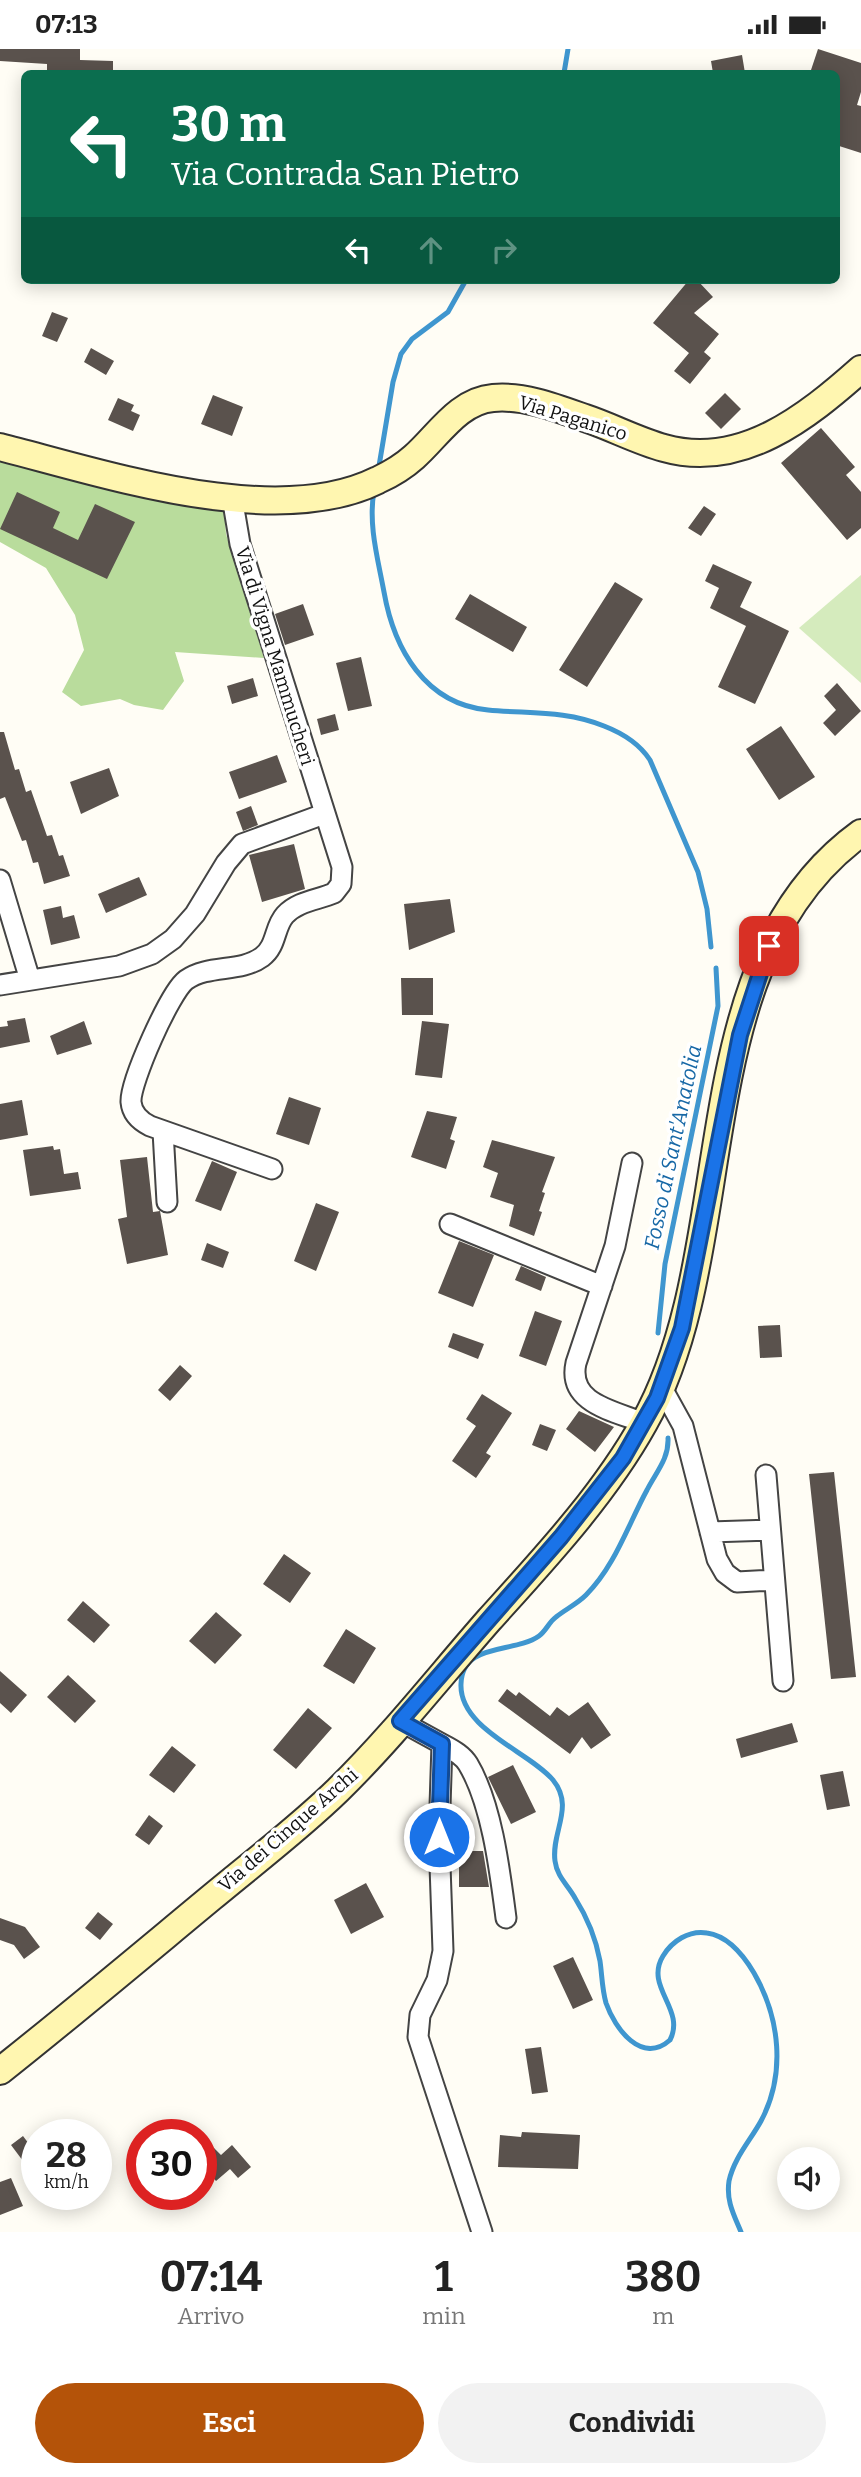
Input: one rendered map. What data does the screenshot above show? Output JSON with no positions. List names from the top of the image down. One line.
{"streets":{"main road":["Via Paganico","Via dei Cinque Archi"],"street":["Via di Vigna Mammucheri"]},"crossings":[["Via Paganico","Via di Vigna Mammucheri"]],"water":["Fosso di Sant'Anatolia"],"page":{"status":"07:13","turn":["30 m","Via Contrada San Pietro"],"speed":"28 km/h","limit":"30","eta":["07:14","Arrivo","1","min","380","m"],"buttons":["Esci","Condividi"]}}
